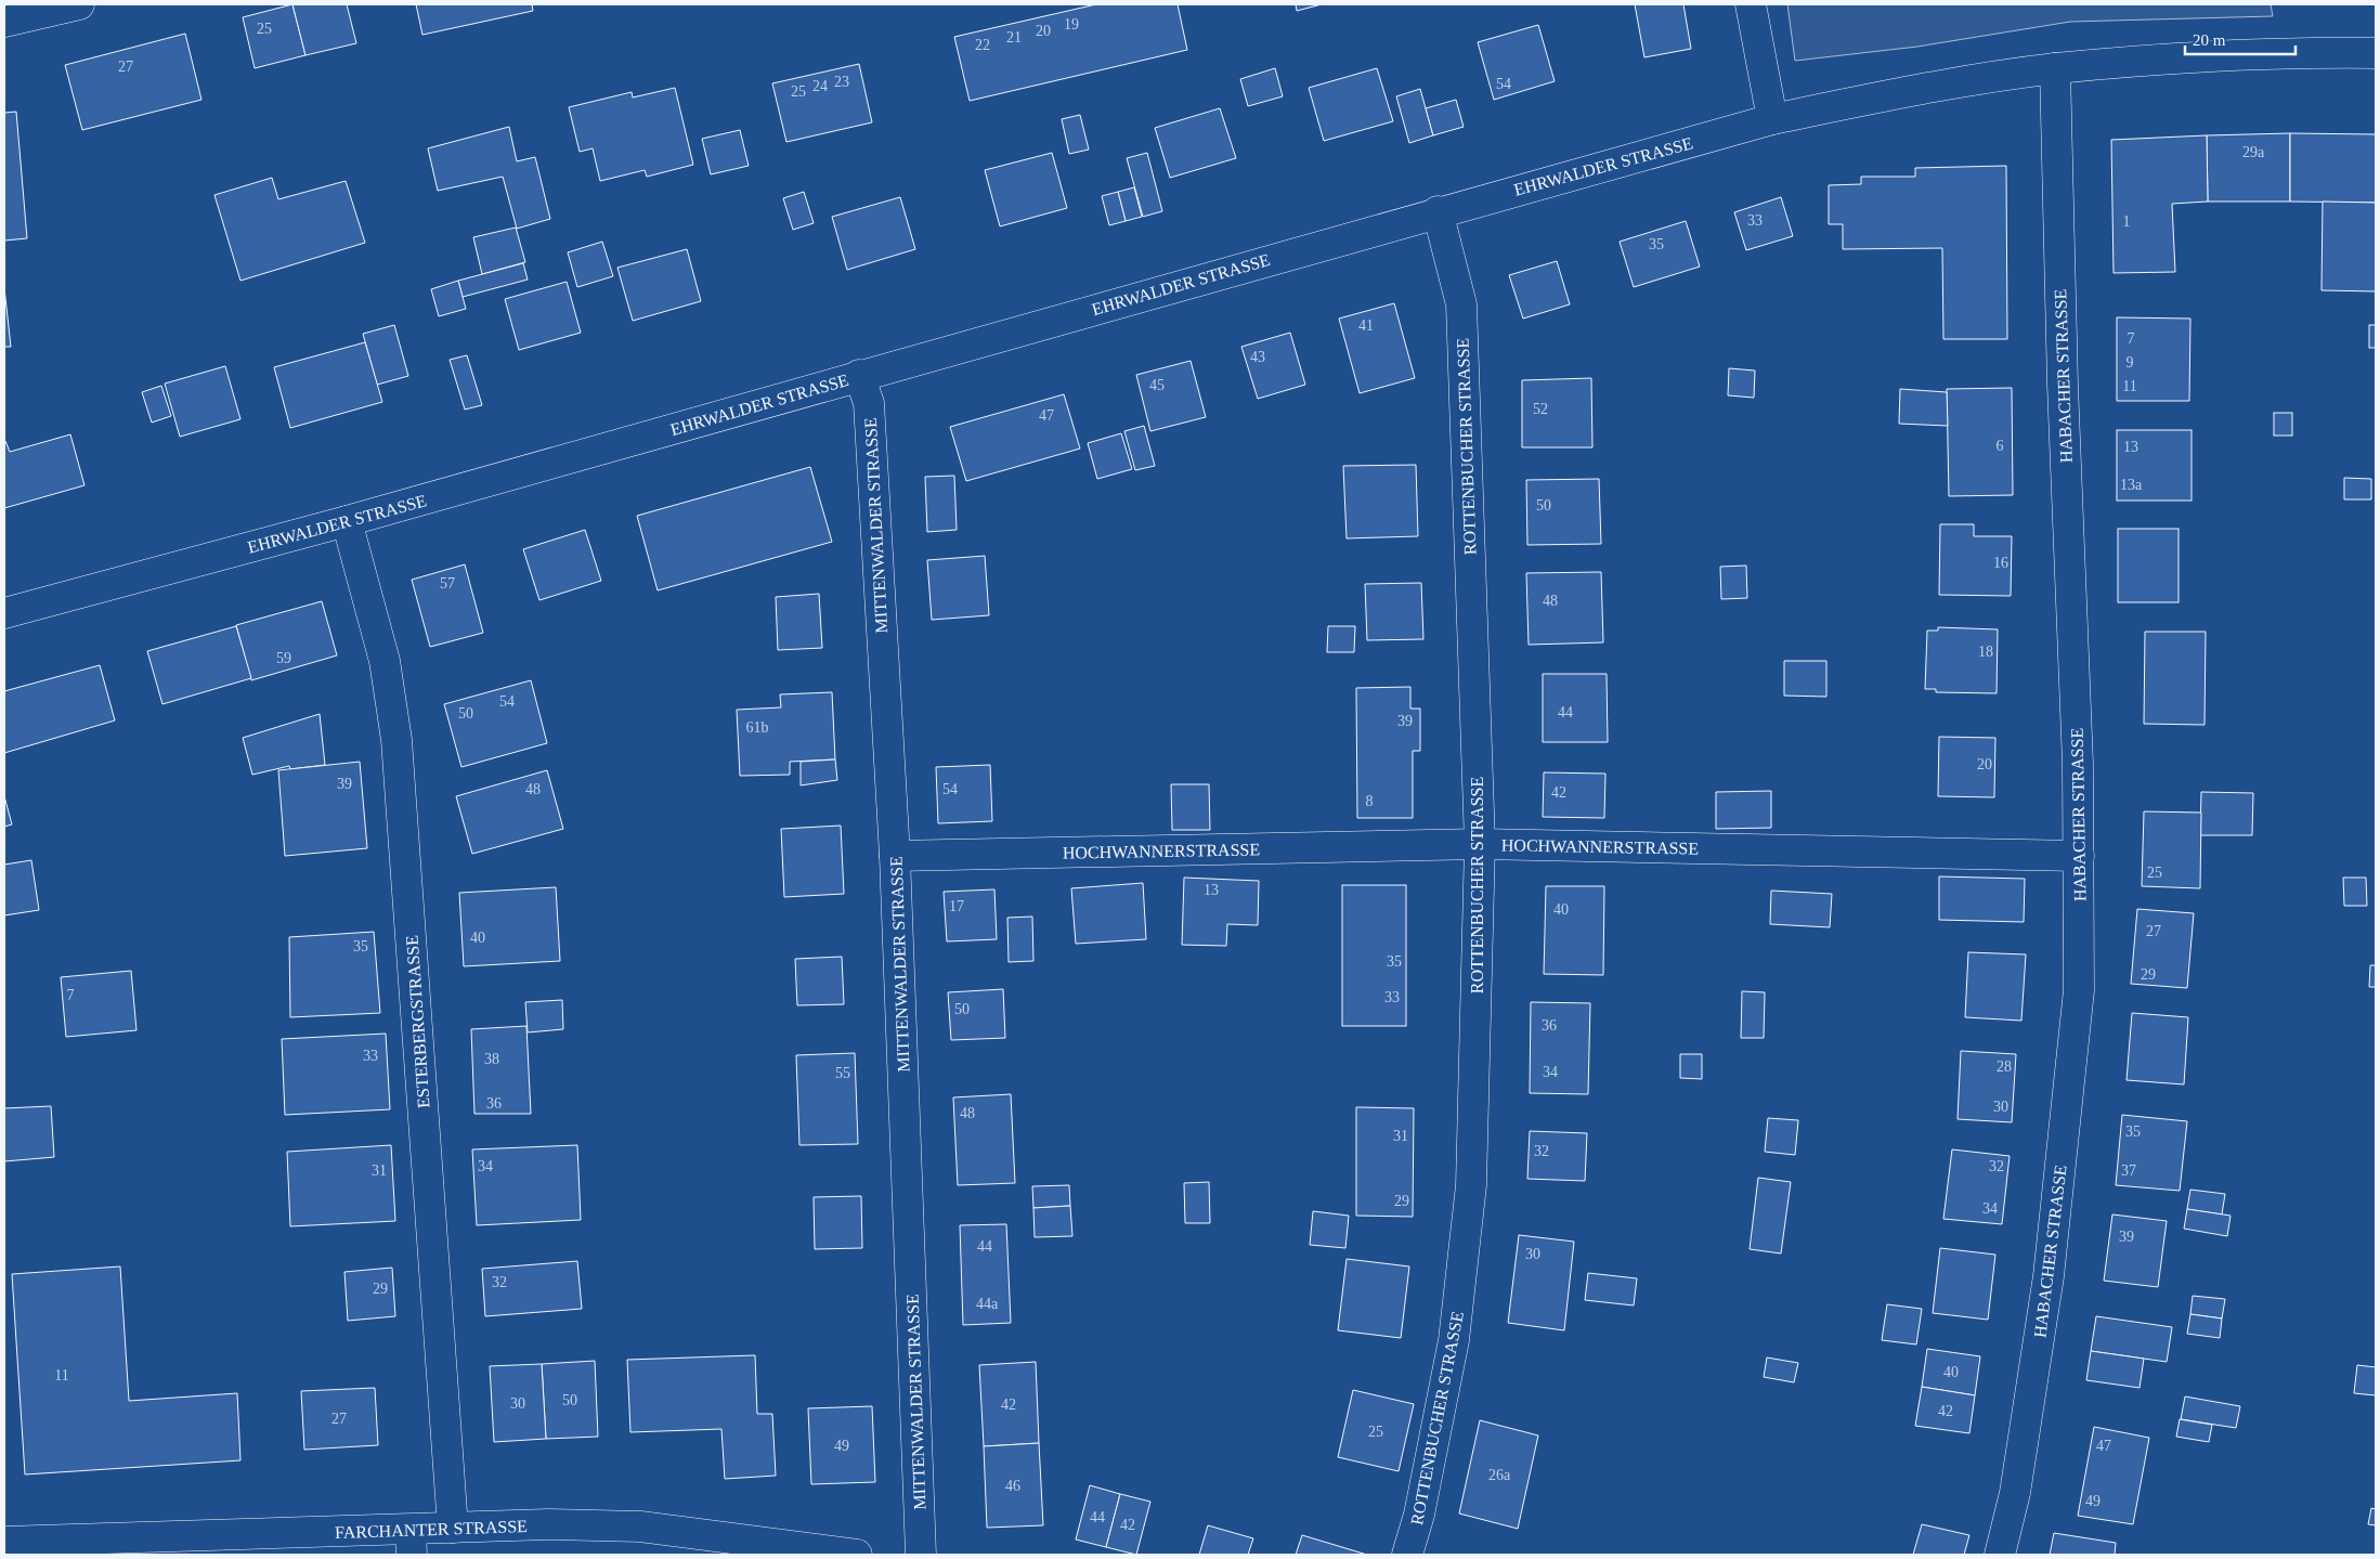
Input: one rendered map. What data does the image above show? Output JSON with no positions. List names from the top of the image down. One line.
{"streets":{"street":["EHRWALDER STRASSE","HABACHER STRASSE","ROTTENBUCHER STRASSE","MITTENWALDER STRASSE","HOCHWANNERSTRASSE","ESTERBERGSTRASSE","FARCHANTER STRASSE"]},"crossings":[["EHRWALDER STRASSE","HABACHER STRASSE"],["EHRWALDER STRASSE","ROTTENBUCHER STRASSE"],["EHRWALDER STRASSE","MITTENWALDER STRASSE"],["EHRWALDER STRASSE","ESTERBERGSTRASSE"],["HABACHER STRASSE","HOCHWANNERSTRASSE"],["ROTTENBUCHER STRASSE","HOCHWANNERSTRASSE"],["MITTENWALDER STRASSE","HOCHWANNERSTRASSE"],["ESTERBERGSTRASSE","FARCHANTER STRASSE"]],"house_numbers":["19","25","20","21","22","27","23","54","24","25","29a","33","1","35","41","7","43","9","45","11","52","47","6","13","13a","50","16","57","48","18","59","54","44","50","39","61b","20","39","48","54","42","8","25","13","17","40","27","40","35","35","29","7","33","50","36","33","38","28","34","55","36","30","48","35","31","32","34","32","31","37","29","34","39","44","30","32","29","44a","40","11","50","30","42","42","27","25","49","47","26a","46","49","44","42"],"scale_bar":"20 m"}
